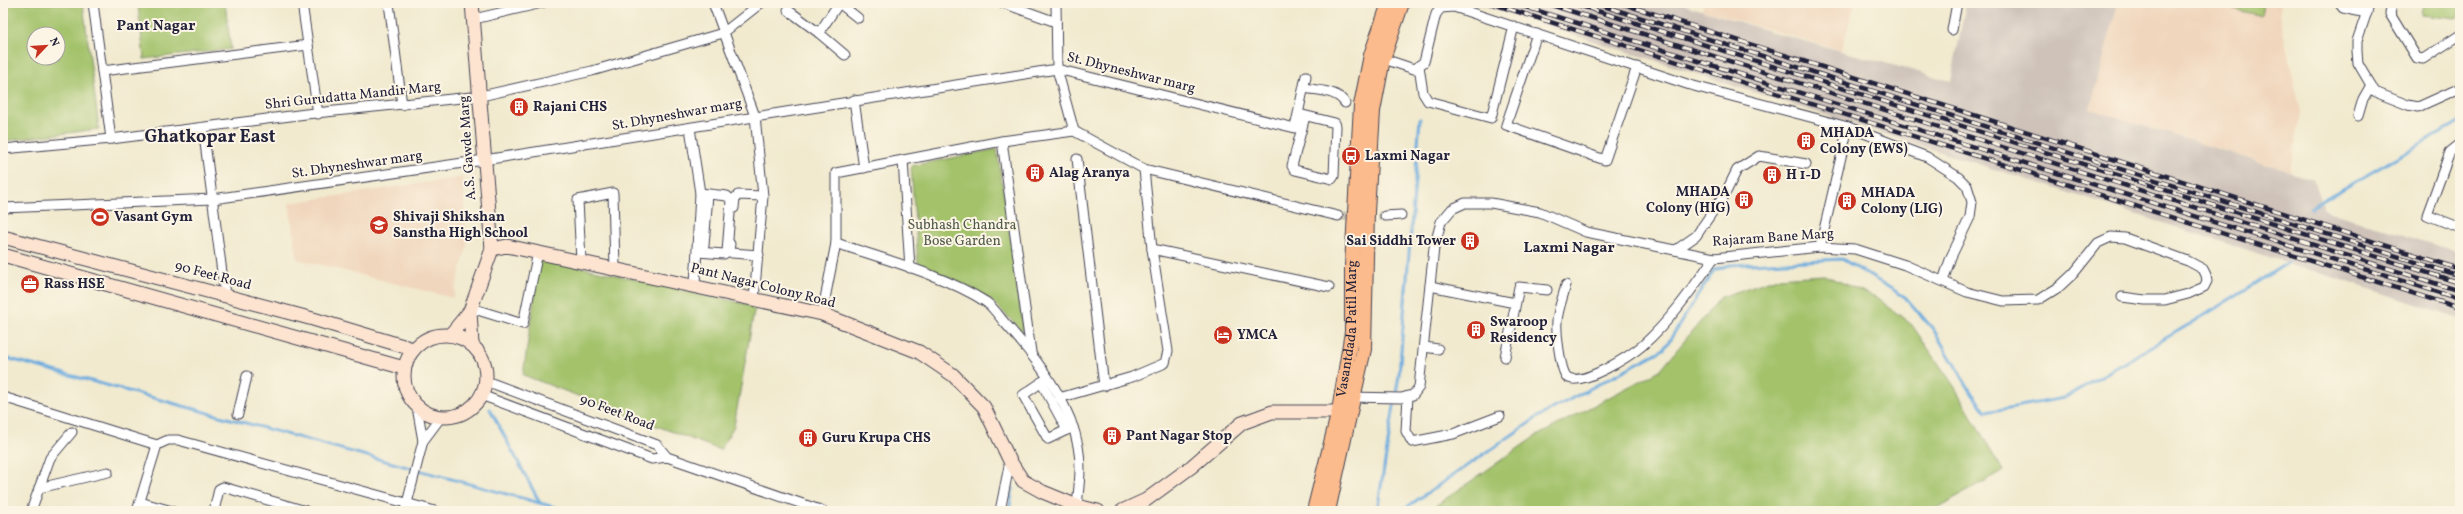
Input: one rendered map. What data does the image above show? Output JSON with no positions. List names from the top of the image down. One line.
{"streets":{"main road":["Vasantdada Patil Marg"],"street":["St. Dhyneshwar marg","Shri Gurudatta Mandir Marg","A.S. Gawde Marg","Rajaram Bane Marg","90 Feet Road","Pant Nagar Colony Road"]},"crossings":[["St. Dhyneshwar marg","A.S. Gawde Marg"],["Shri Gurudatta Mandir Marg","A.S. Gawde Marg"],["A.S. Gawde Marg","90 Feet Road"],["A.S. Gawde Marg","Pant Nagar Colony Road"]],"districts":["Pant Nagar","Ghatkopar East","Laxmi Nagar"],"parks":["Subhash Chandra Bose Garden"],"places":{"building":["Rajani CHS","MHADA Colony (EWS)","Alag Aranya","H 1-D","MHADA Colony (HIG)","MHADA Colony (LIG)","Sai Siddhi Tower","Swaroop Residency","Pant Nagar Stop","Guru Krupa CHS"],"bus stop":["Laxmi Nagar"],"sports":["Vasant Gym"],"school or university":["Shivaji Shikshan Sanstha High School"],"office":["Rass HSE"],"hotel":["YMCA"]},"north":"top right"}
